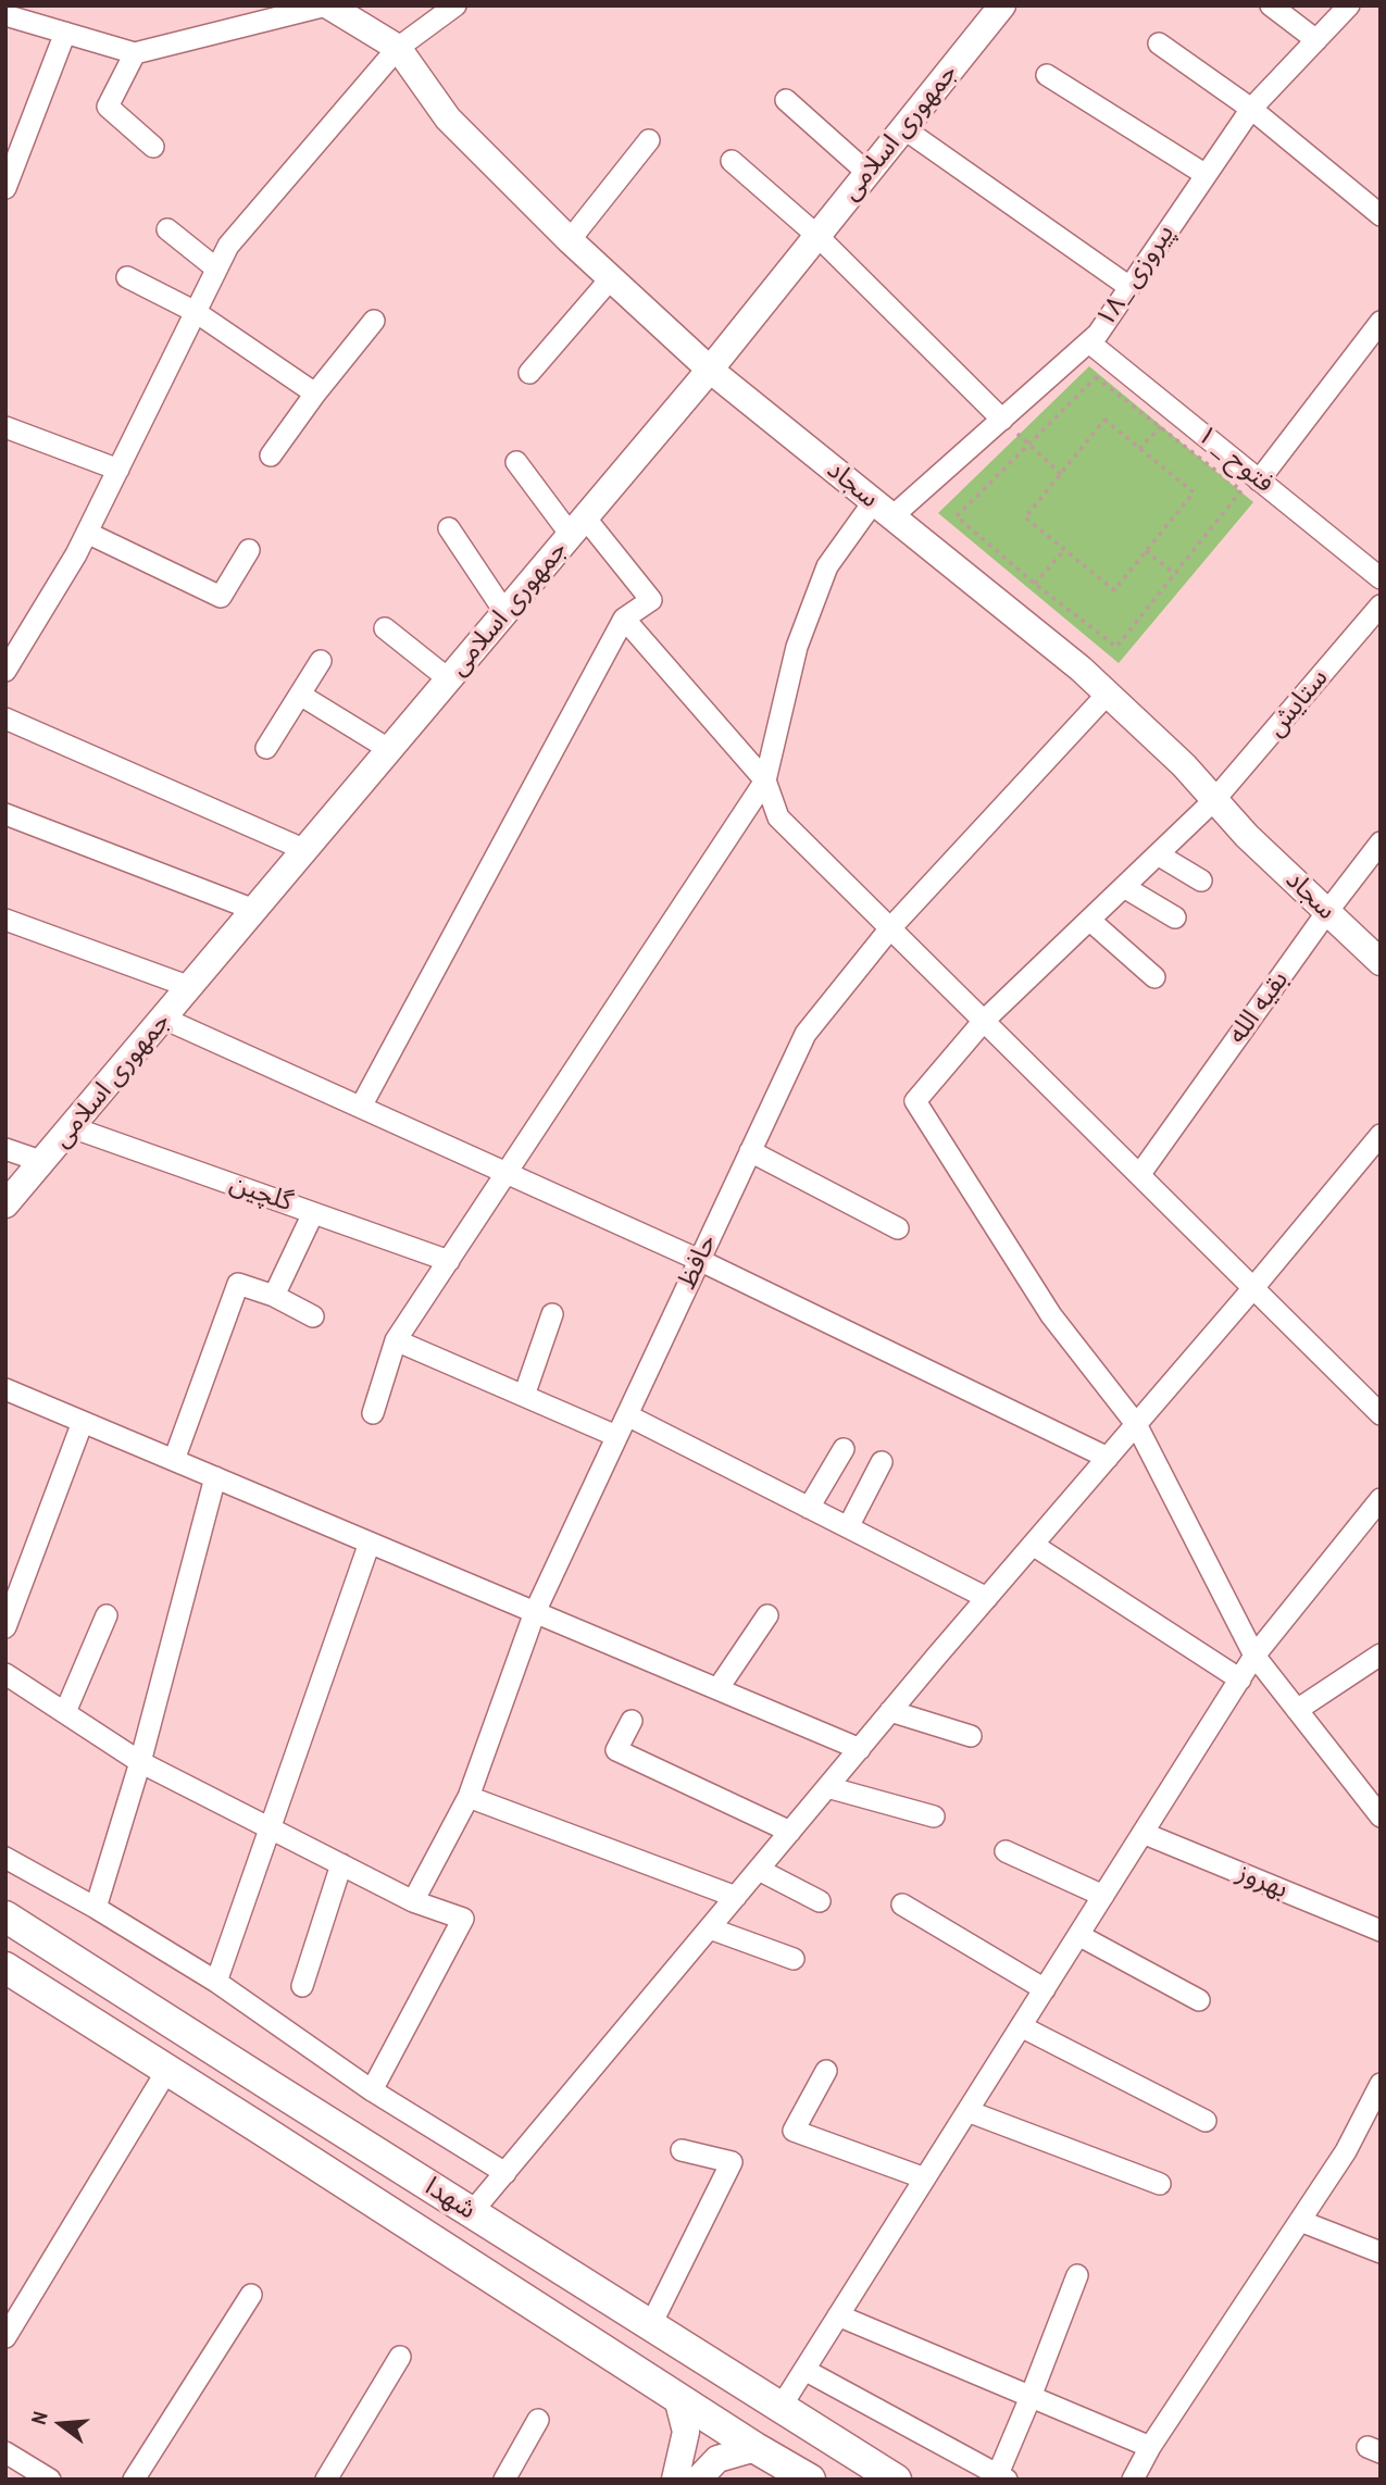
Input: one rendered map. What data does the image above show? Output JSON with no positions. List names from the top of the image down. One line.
{"streets":{"main road":["شهدا"],"street":["جمهوری اسلامی","پیروزی _۱۸","فتوح _ ۱","سجاد","ستایش","بقیه الله","گلچین","حافظ","بهروز"]},"crossings":[["جمهوری اسلامی","سجاد"],["جمهوری اسلامی","گلچین"],["پیروزی _۱۸","فتوح _ ۱"],["پیروزی _۱۸","سجاد"],["سجاد","ستایش"],["سجاد","بقیه الله"],["سجاد","حافظ"]],"north":"left"}
